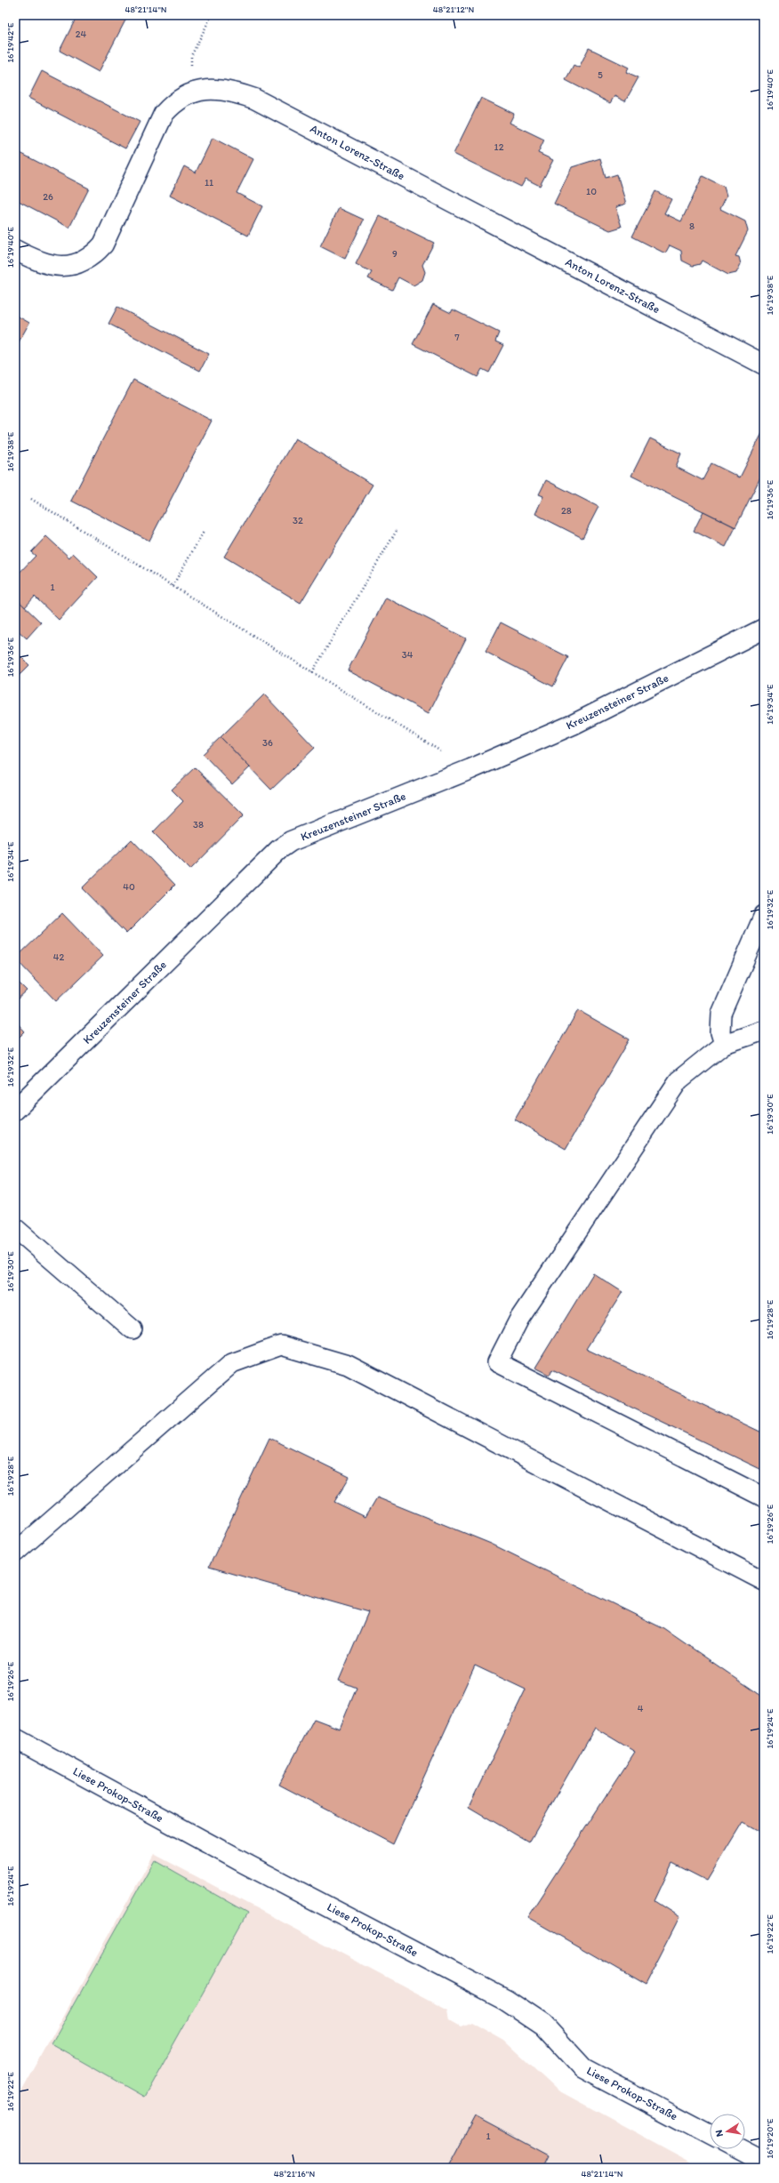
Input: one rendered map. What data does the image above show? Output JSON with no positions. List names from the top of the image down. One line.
{"streets":{"street":["Anton Lorenz-Straße","Kreuzensteiner Straße","Liese Prokop-Straße"]},"house_numbers":["24","5","12","11","10","26","8","9","7","28","32","1","34","36","38","40","42","4","1"],"north":"left","coordinates":["48°21'14\"N","48°21'12\"N","16°19'42\"E","16°19'40\"E","16°19'38\"E","16°19'36\"E","16°19'34\"E","16°19'32\"E","16°19'30\"E","16°19'28\"E","16°19'26\"E","16°19'24\"E","16°19'22\"E","16°19'20\"E","48°21'16\"N"]}
